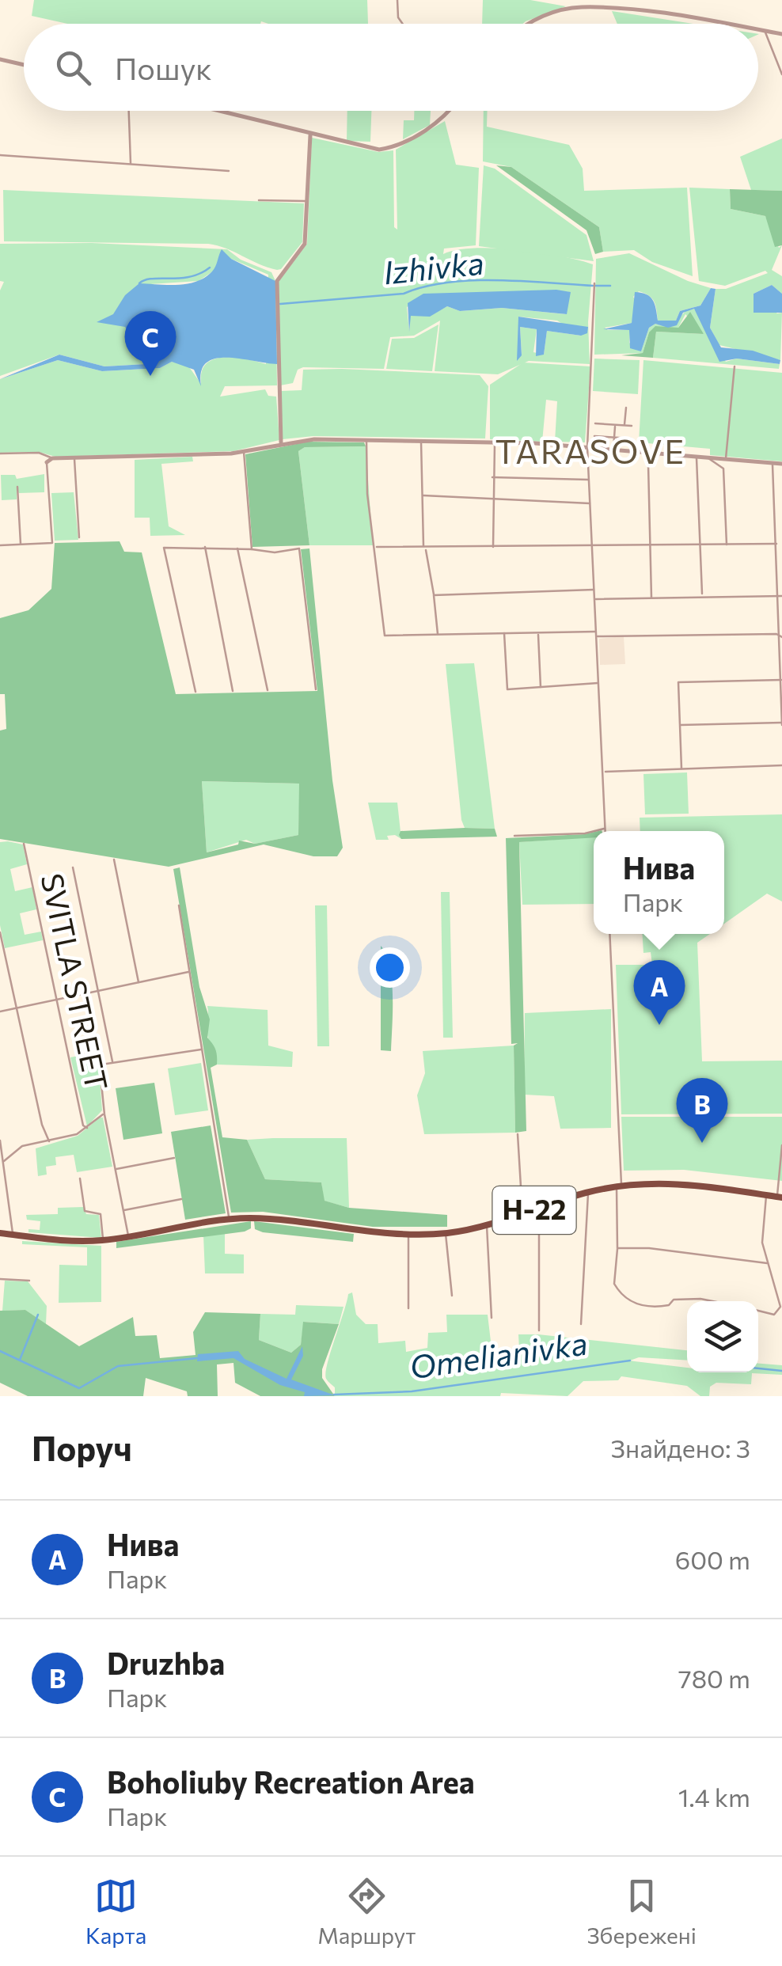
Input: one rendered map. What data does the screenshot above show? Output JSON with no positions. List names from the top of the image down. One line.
{"streets":{"main road":["Н-22"],"street":["SVITLA STREET"]},"districts":["TARASOVE"],"water":["Izhivka","Omelianivka"],"page":{"search":"Пошук","pins":["C","A","B"],"popup":["Нива","Парк"],"heading":["Поруч","Знайдено: 3"],"list":[{"mark":"A","name":"Нива","note":"Парк","value":"600 m"},{"mark":"B","name":"Druzhba","note":"Парк","value":"780 m"},{"mark":"C","name":"Boholiuby Recreation Area","note":"Парк","value":"1.4 km"}],"nav":["Карта","Маршрут","Збережені"]}}
